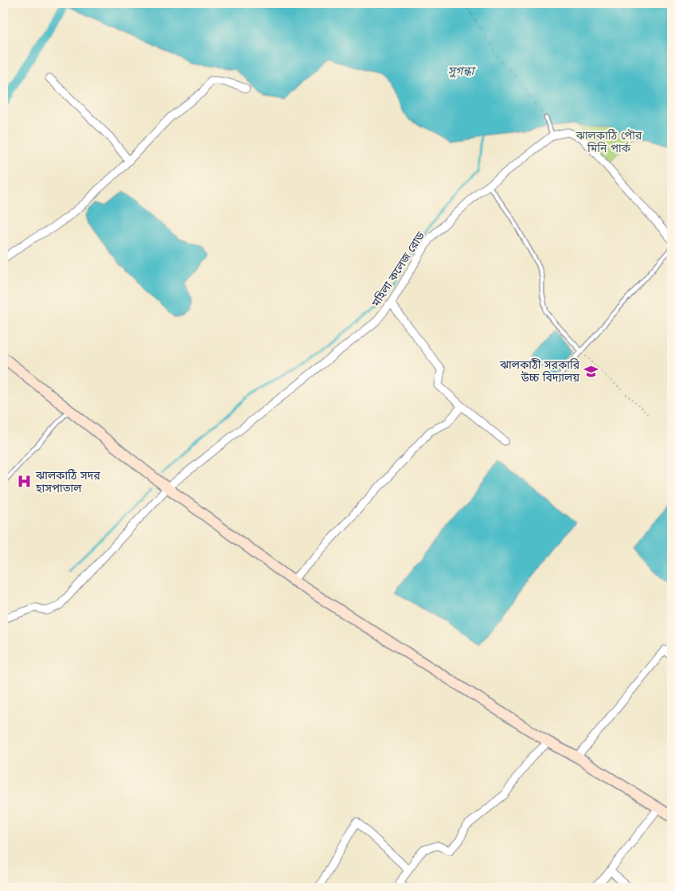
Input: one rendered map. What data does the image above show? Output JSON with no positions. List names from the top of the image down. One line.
{"streets":{"street":["মহিলা কলেজ রোড"]},"water":["সুগন্ধা"],"parks":["ঝালকাঠি পৌর মিনি পার্ক"],"places":{"school or university":["ঝালকাঠী সরকারি উচ্চ বিদ্যালয়"],"hospital":["ঝালকাঠি সদর হাসপাতাল"]}}
